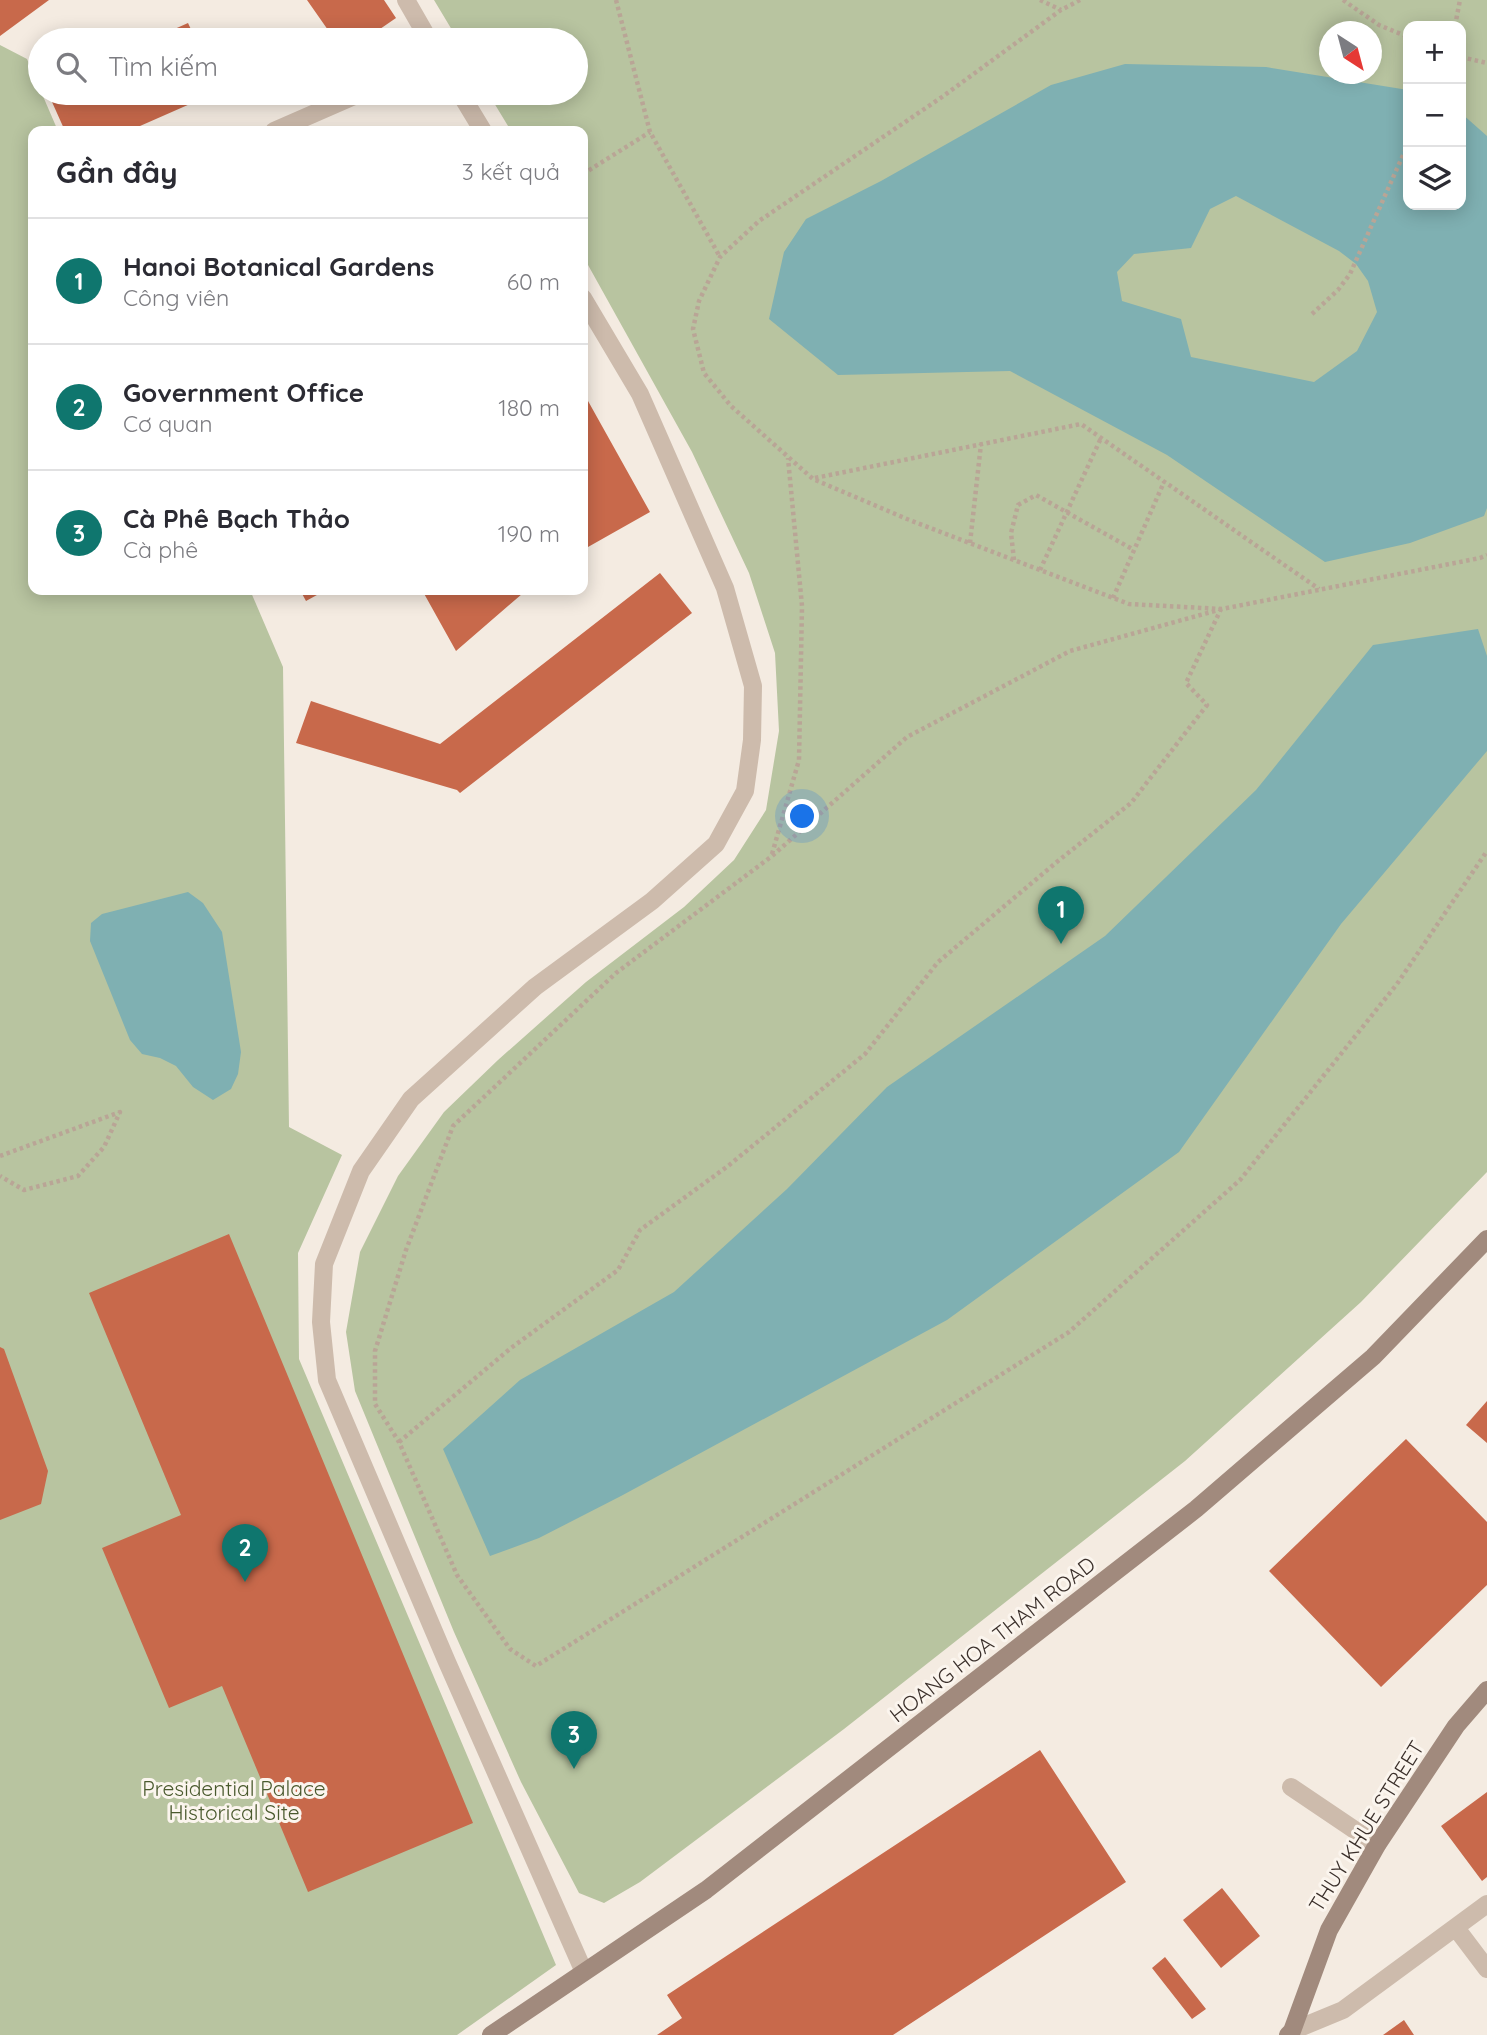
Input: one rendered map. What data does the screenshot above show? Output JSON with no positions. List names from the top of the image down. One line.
{"streets":{"main road":["HOANG HOA THAM ROAD","THUY KHUE STREET"]},"parks":["Presidential Palace Historical Site"],"north":"bottom right","page":{"map_buttons":["+","−"],"search":"Tìm kiếm","heading":["Gần đây","3 kết quả"],"list":[{"mark":"1","name":"Hanoi Botanical Gardens","note":"Công viên","value":"60 m"},{"mark":"2","name":"Government Office","note":"Cơ quan","value":"180 m"},{"mark":"3","name":"Cà Phê Bạch Thảo","note":"Cà phê","value":"190 m"}],"pins":["1","2","3"]}}
